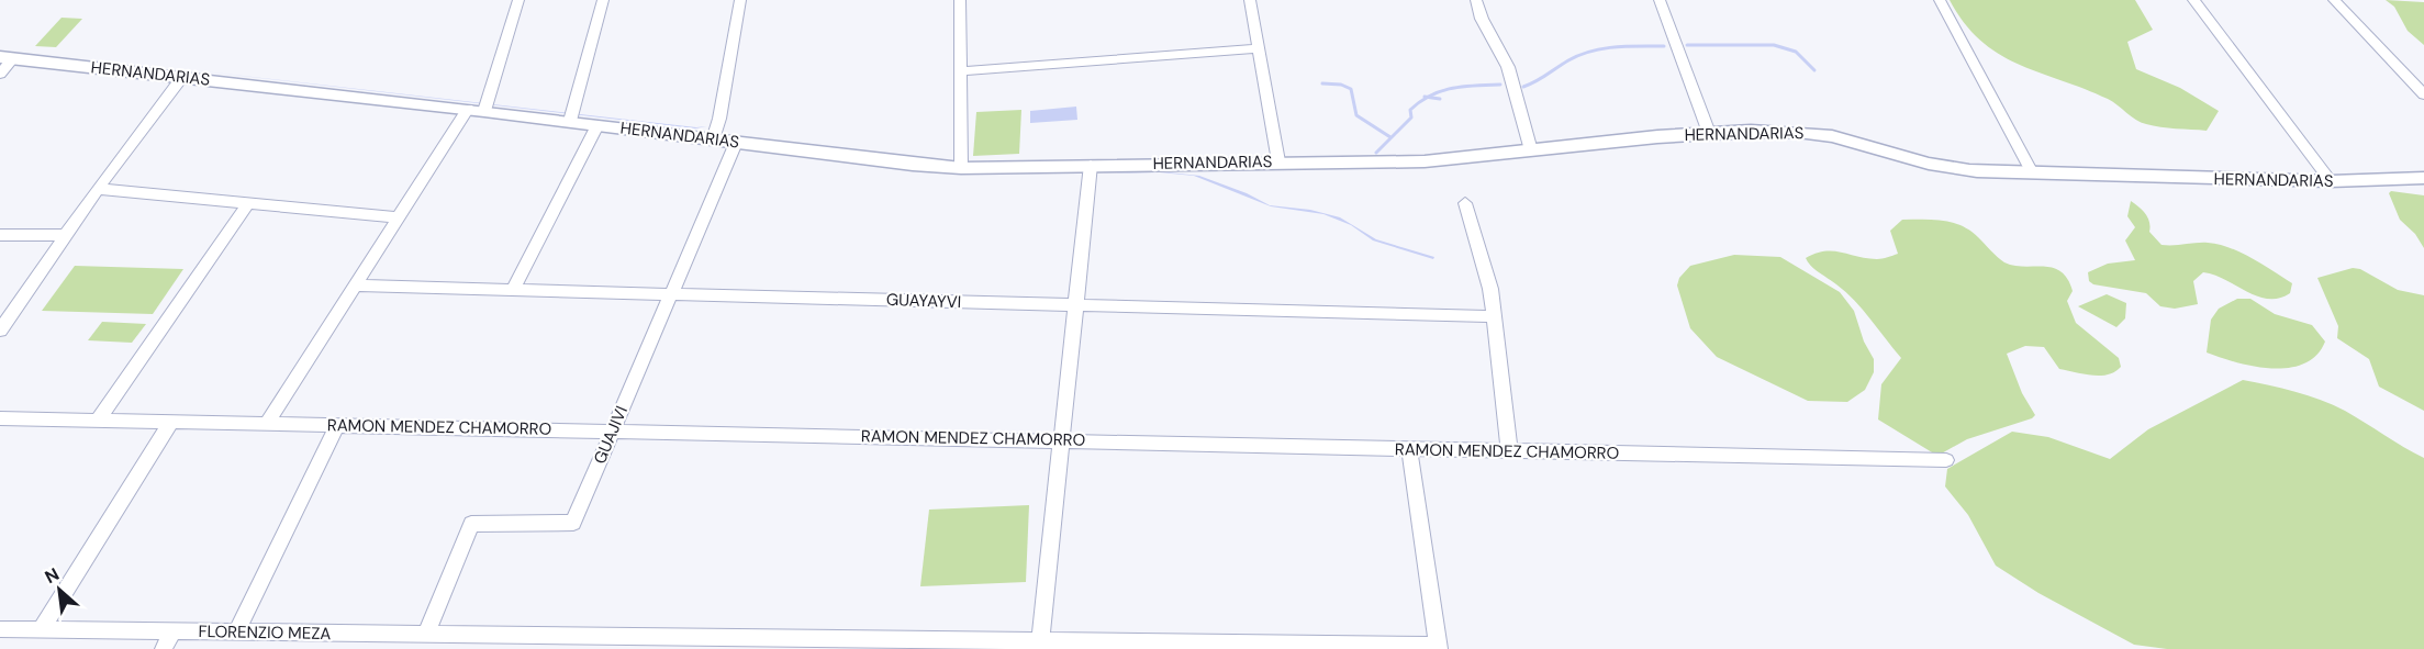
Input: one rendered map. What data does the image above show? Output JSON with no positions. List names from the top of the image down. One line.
{"streets":{"street":["HERNANDARIAS","GUAYAYVI","RAMON MENDEZ CHAMORRO","GUAJIVI","FLORENZIO MEZA"]},"crossings":[["HERNANDARIAS","GUAJIVI"],["GUAYAYVI","GUAJIVI"],["RAMON MENDEZ CHAMORRO","GUAJIVI"],["GUAJIVI","FLORENZIO MEZA"]],"north":"top left"}
